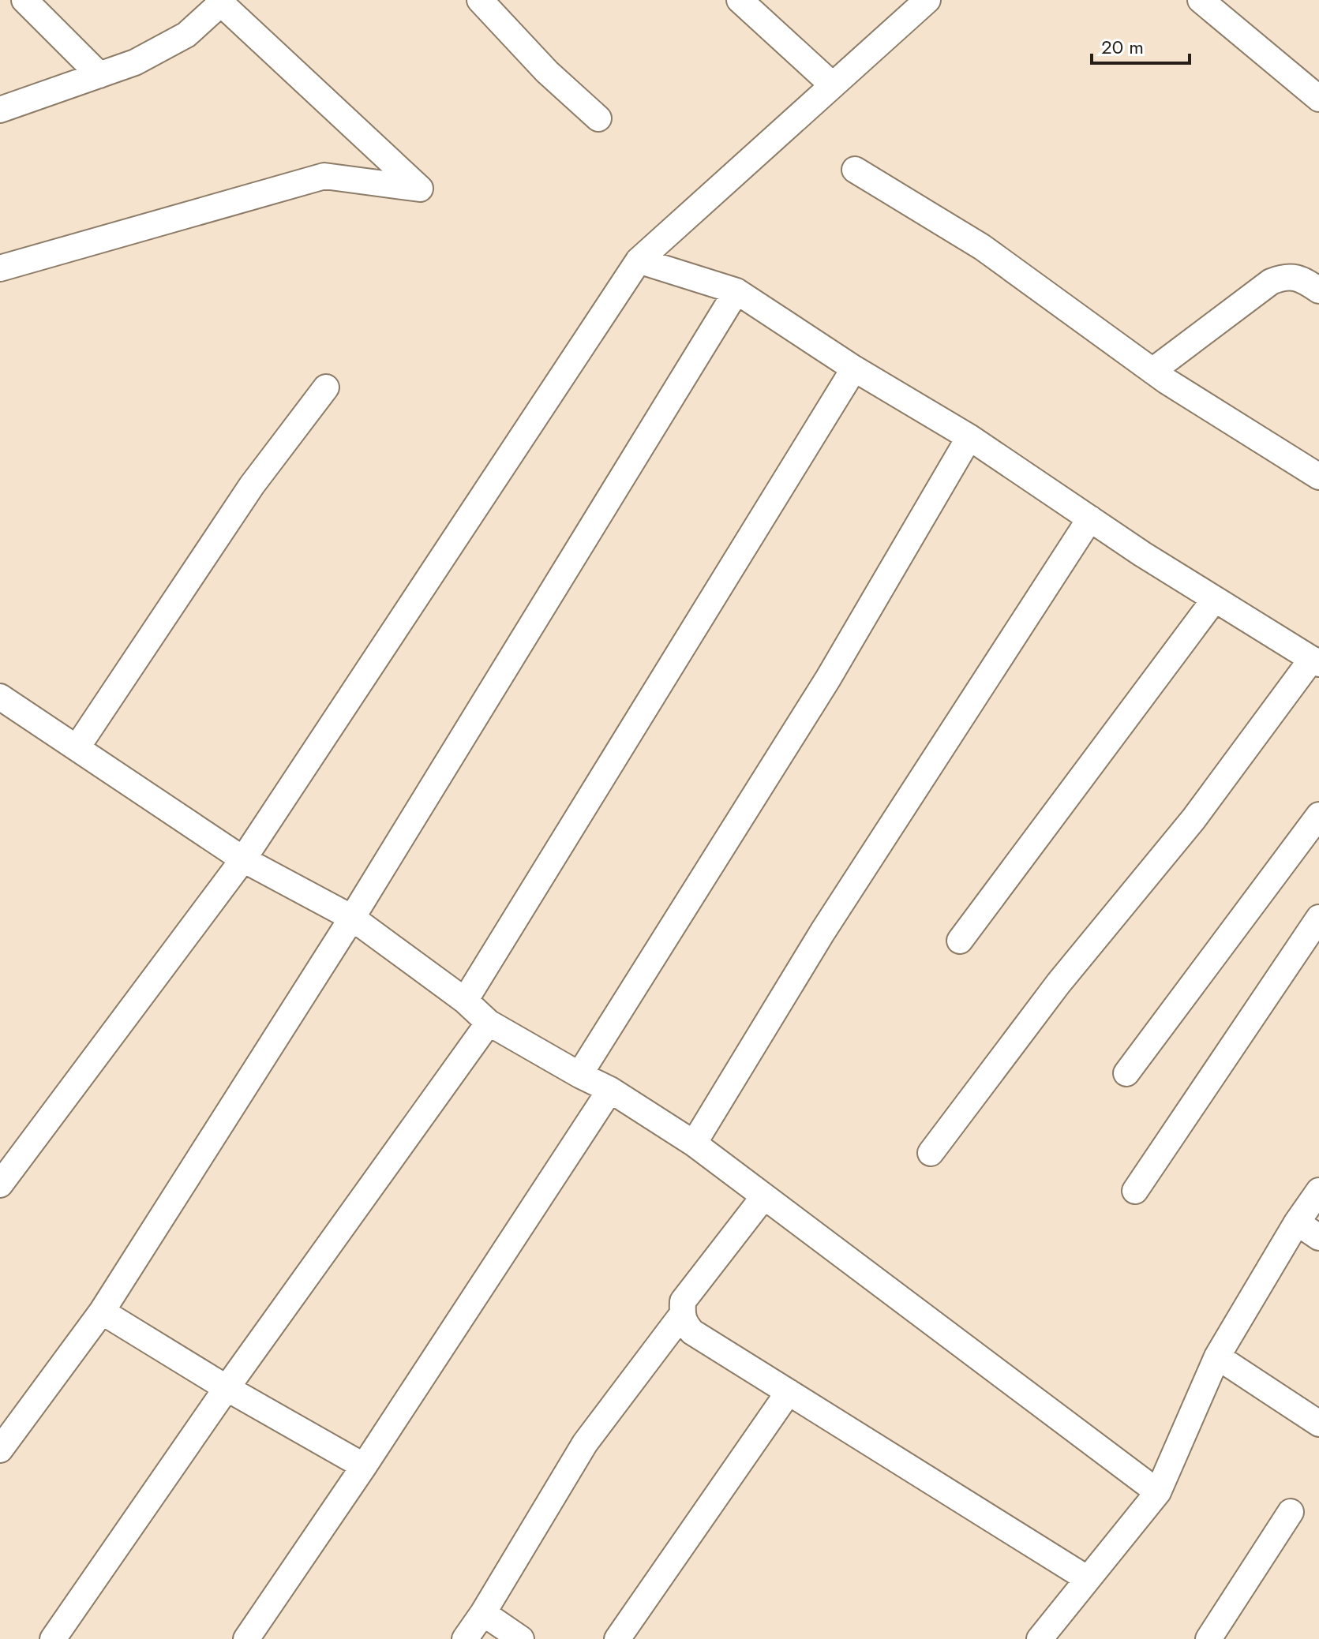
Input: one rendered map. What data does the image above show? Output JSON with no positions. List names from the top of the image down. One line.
{"scale_bar":"20 m"}
